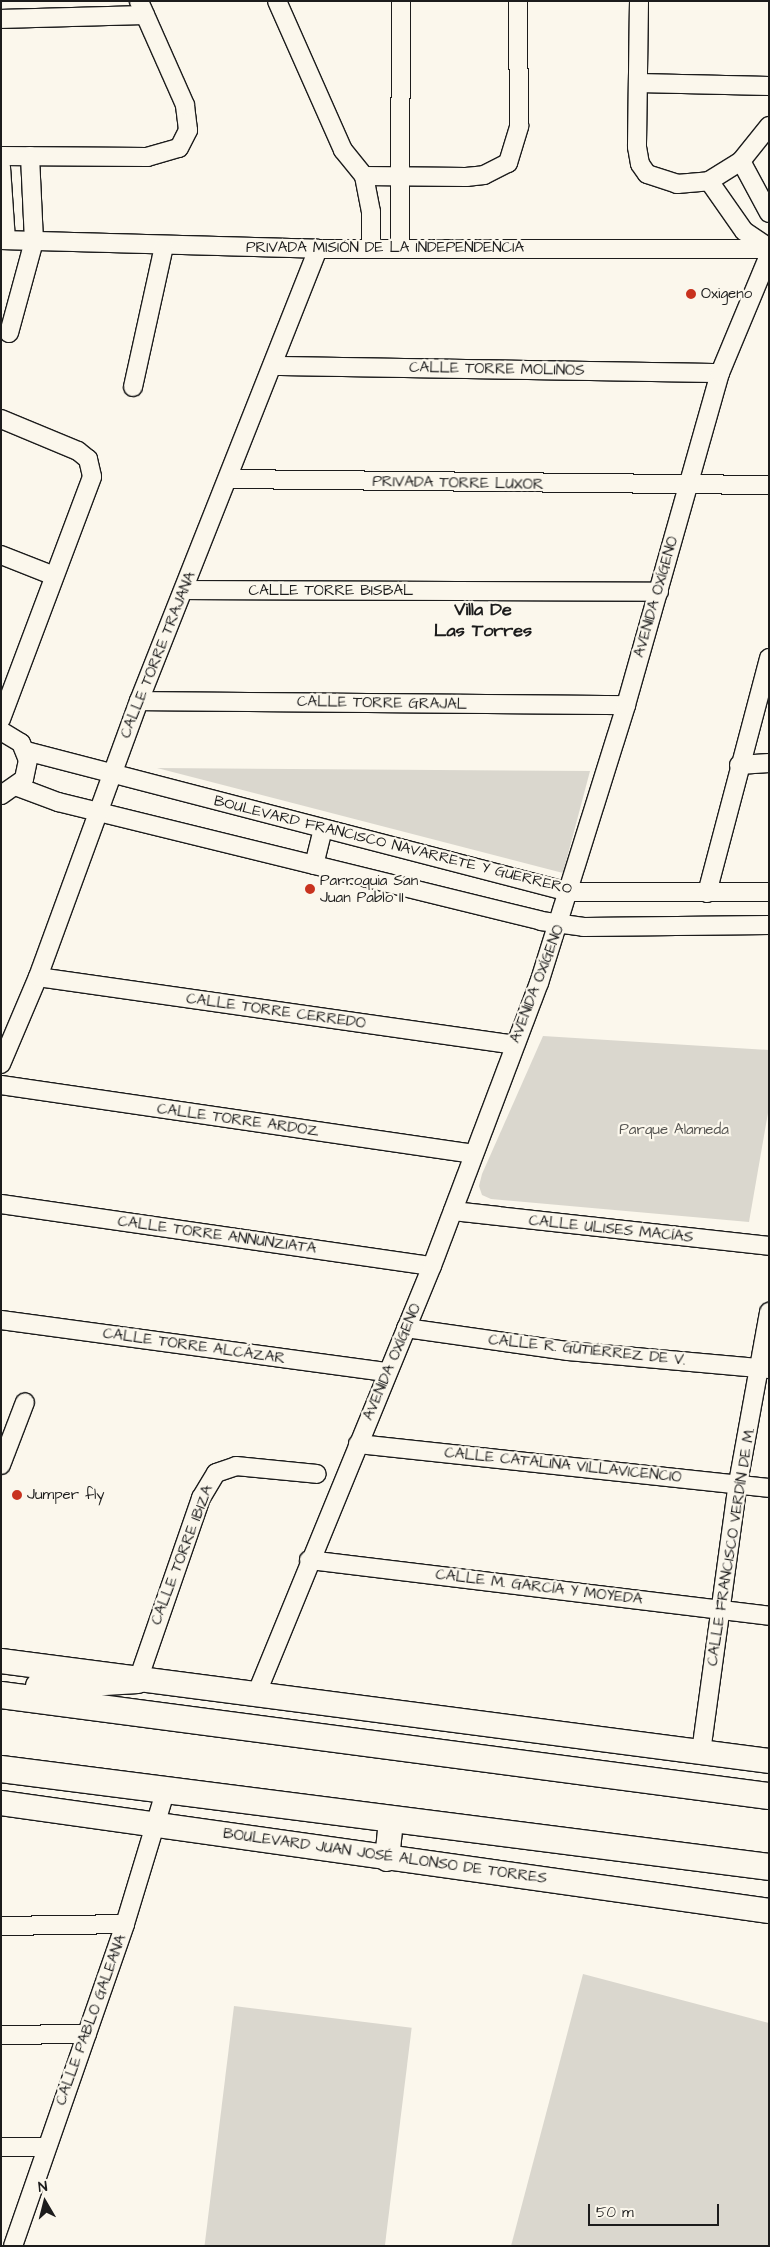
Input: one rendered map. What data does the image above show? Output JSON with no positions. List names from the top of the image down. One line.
{"streets":{"street":["PRIVADA MISIÓN DE LA INDEPENDENCIA","CALLE TORRE MOLINOS","PRIVADA TORRE LUXOR","CALLE TORRE BISBAL","AVENIDA OXÍGENO","CALLE TORRE TRAJANA","CALLE TORRE GRAJAL","BOULEVARD FRANCISCO NAVARRETE Y GUERRERO","CALLE TORRE CERREDO","CALLE TORRE ARDOZ","CALLE ULISES MACÍAS","CALLE TORRE ANNUNZIATA","CALLE TORRE ALCÁZAR","CALLE R. GUTIÉRREZ DE V.","CALLE CATALINA VILLAVICENCIO","CALLE FRANCISCO VERDÍN DE M.","CALLE TORRE IBIZA","CALLE M. GARCÍA Y MOYEDA","BOULEVARD JUAN JOSÉ ALONSO DE TORRES","CALLE PABLO GALEANA"]},"crossings":[["PRIVADA MISIÓN DE LA INDEPENDENCIA","CALLE TORRE TRAJANA"],["CALLE TORRE MOLINOS","AVENIDA OXÍGENO"],["CALLE TORRE MOLINOS","CALLE TORRE TRAJANA"],["PRIVADA TORRE LUXOR","AVENIDA OXÍGENO"],["PRIVADA TORRE LUXOR","CALLE TORRE TRAJANA"],["CALLE TORRE BISBAL","AVENIDA OXÍGENO"],["CALLE TORRE BISBAL","CALLE TORRE TRAJANA"],["AVENIDA OXÍGENO","CALLE TORRE GRAJAL"],["AVENIDA OXÍGENO","BOULEVARD FRANCISCO NAVARRETE Y GUERRERO"],["AVENIDA OXÍGENO","CALLE TORRE CERREDO"],["AVENIDA OXÍGENO","CALLE TORRE ARDOZ"],["AVENIDA OXÍGENO","CALLE ULISES MACÍAS"],["AVENIDA OXÍGENO","CALLE TORRE ANNUNZIATA"],["AVENIDA OXÍGENO","CALLE TORRE ALCÁZAR"],["AVENIDA OXÍGENO","CALLE R. GUTIÉRREZ DE V."],["AVENIDA OXÍGENO","CALLE CATALINA VILLAVICENCIO"],["AVENIDA OXÍGENO","CALLE M. GARCÍA Y MOYEDA"],["CALLE TORRE TRAJANA","CALLE TORRE GRAJAL"],["CALLE TORRE TRAJANA","BOULEVARD FRANCISCO NAVARRETE Y GUERRERO"],["CALLE TORRE TRAJANA","CALLE TORRE CERREDO"],["CALLE R. GUTIÉRREZ DE V.","CALLE FRANCISCO VERDÍN DE M."],["CALLE CATALINA VILLAVICENCIO","CALLE FRANCISCO VERDÍN DE M."],["CALLE FRANCISCO VERDÍN DE M.","CALLE M. GARCÍA Y MOYEDA"],["BOULEVARD JUAN JOSÉ ALONSO DE TORRES","CALLE PABLO GALEANA"]],"districts":["Villa De Las Torres"],"parks":["Parque Alameda"],"places":["Oxigeno","Parroquia San Juan Pablo II","Jumper fly"],"scale_bar":"50 m","north":"top"}
